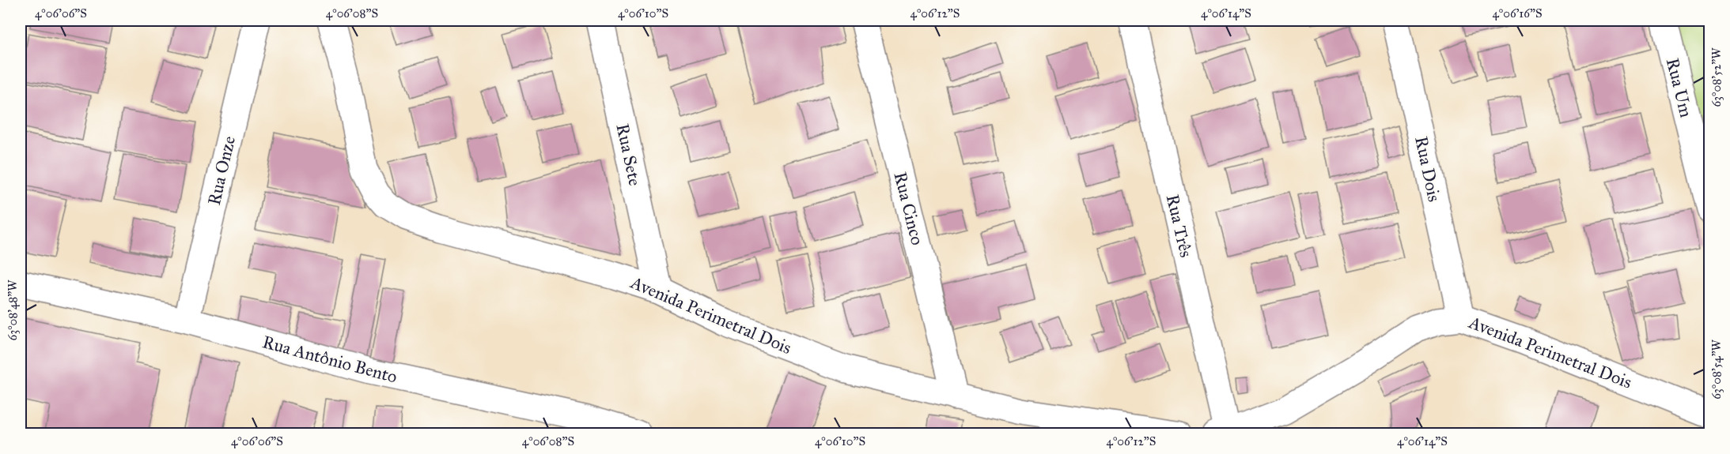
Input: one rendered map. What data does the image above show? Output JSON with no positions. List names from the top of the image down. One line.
{"streets":{"street":["Rua Um","Rua Sete","Rua Dois","Rua Onze","Rua Cinco","Rua Três","Avenida Perimetral Dois","Rua Antônio Bento"]},"crossings":[["Rua Sete","Avenida Perimetral Dois"],["Rua Dois","Avenida Perimetral Dois"],["Rua Onze","Rua Antônio Bento"],["Rua Cinco","Avenida Perimetral Dois"],["Rua Três","Avenida Perimetral Dois"]],"coordinates":["4°06'06\"S","4°06'08\"S","4°06'10\"S","4°06'12\"S","4°06'14\"S","4°06'16\"S","63°08'52\"W","63°08'48\"W","63°08'54\"W"]}
